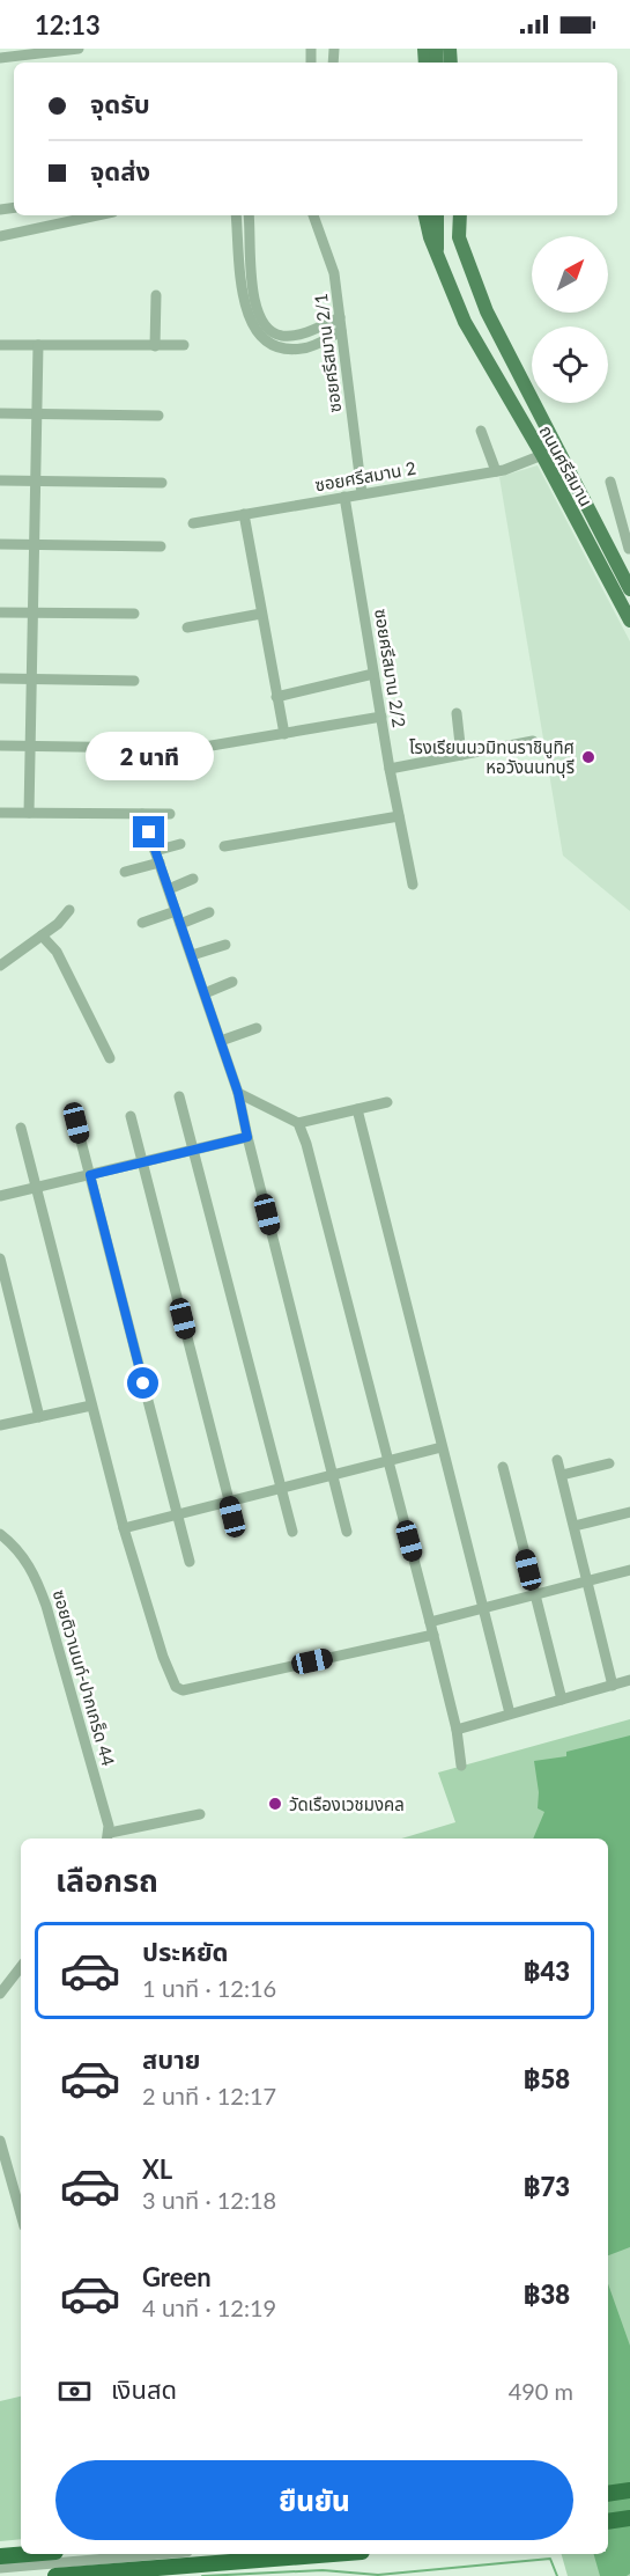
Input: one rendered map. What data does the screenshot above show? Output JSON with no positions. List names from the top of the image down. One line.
{"streets":{"main road":["ถนนศรีสมาน"],"street":["ซอยศรีสมาน 2/1","ซอยศรีสมาน 2","ซอยศรีสมาน 2/2","ซอยติวานนท์-ปากเกร็ด 44"]},"crossings":[["ซอยศรีสมาน 2/1","ซอยศรีสมาน 2"],["ถนนศรีสมาน","ซอยศรีสมาน 2"],["ซอยศรีสมาน 2","ซอยศรีสมาน 2/2"]],"places":["โรงเรียนนวมิทนราชินูทิศ หอวังนนทบุรี","วัดเรืองเวชมงคล"],"north":"top right","page":{"status":"12:13","banner":["จุดรับ","จุดส่ง"],"bubble":"2 นาที","heading":"เลือกรถ","list":[{"name":"ประหยัด","note":"1 นาที · 12:16","value":"฿43"},{"name":"สบาย","note":"2 นาที · 12:17","value":"฿58"},{"name":"XL","note":"3 นาที · 12:18","value":"฿73"},{"name":"Green","note":"4 นาที · 12:19","value":"฿38"}],"pay":["เงินสด","490 m"],"buttons":"ยืนยัน"}}
